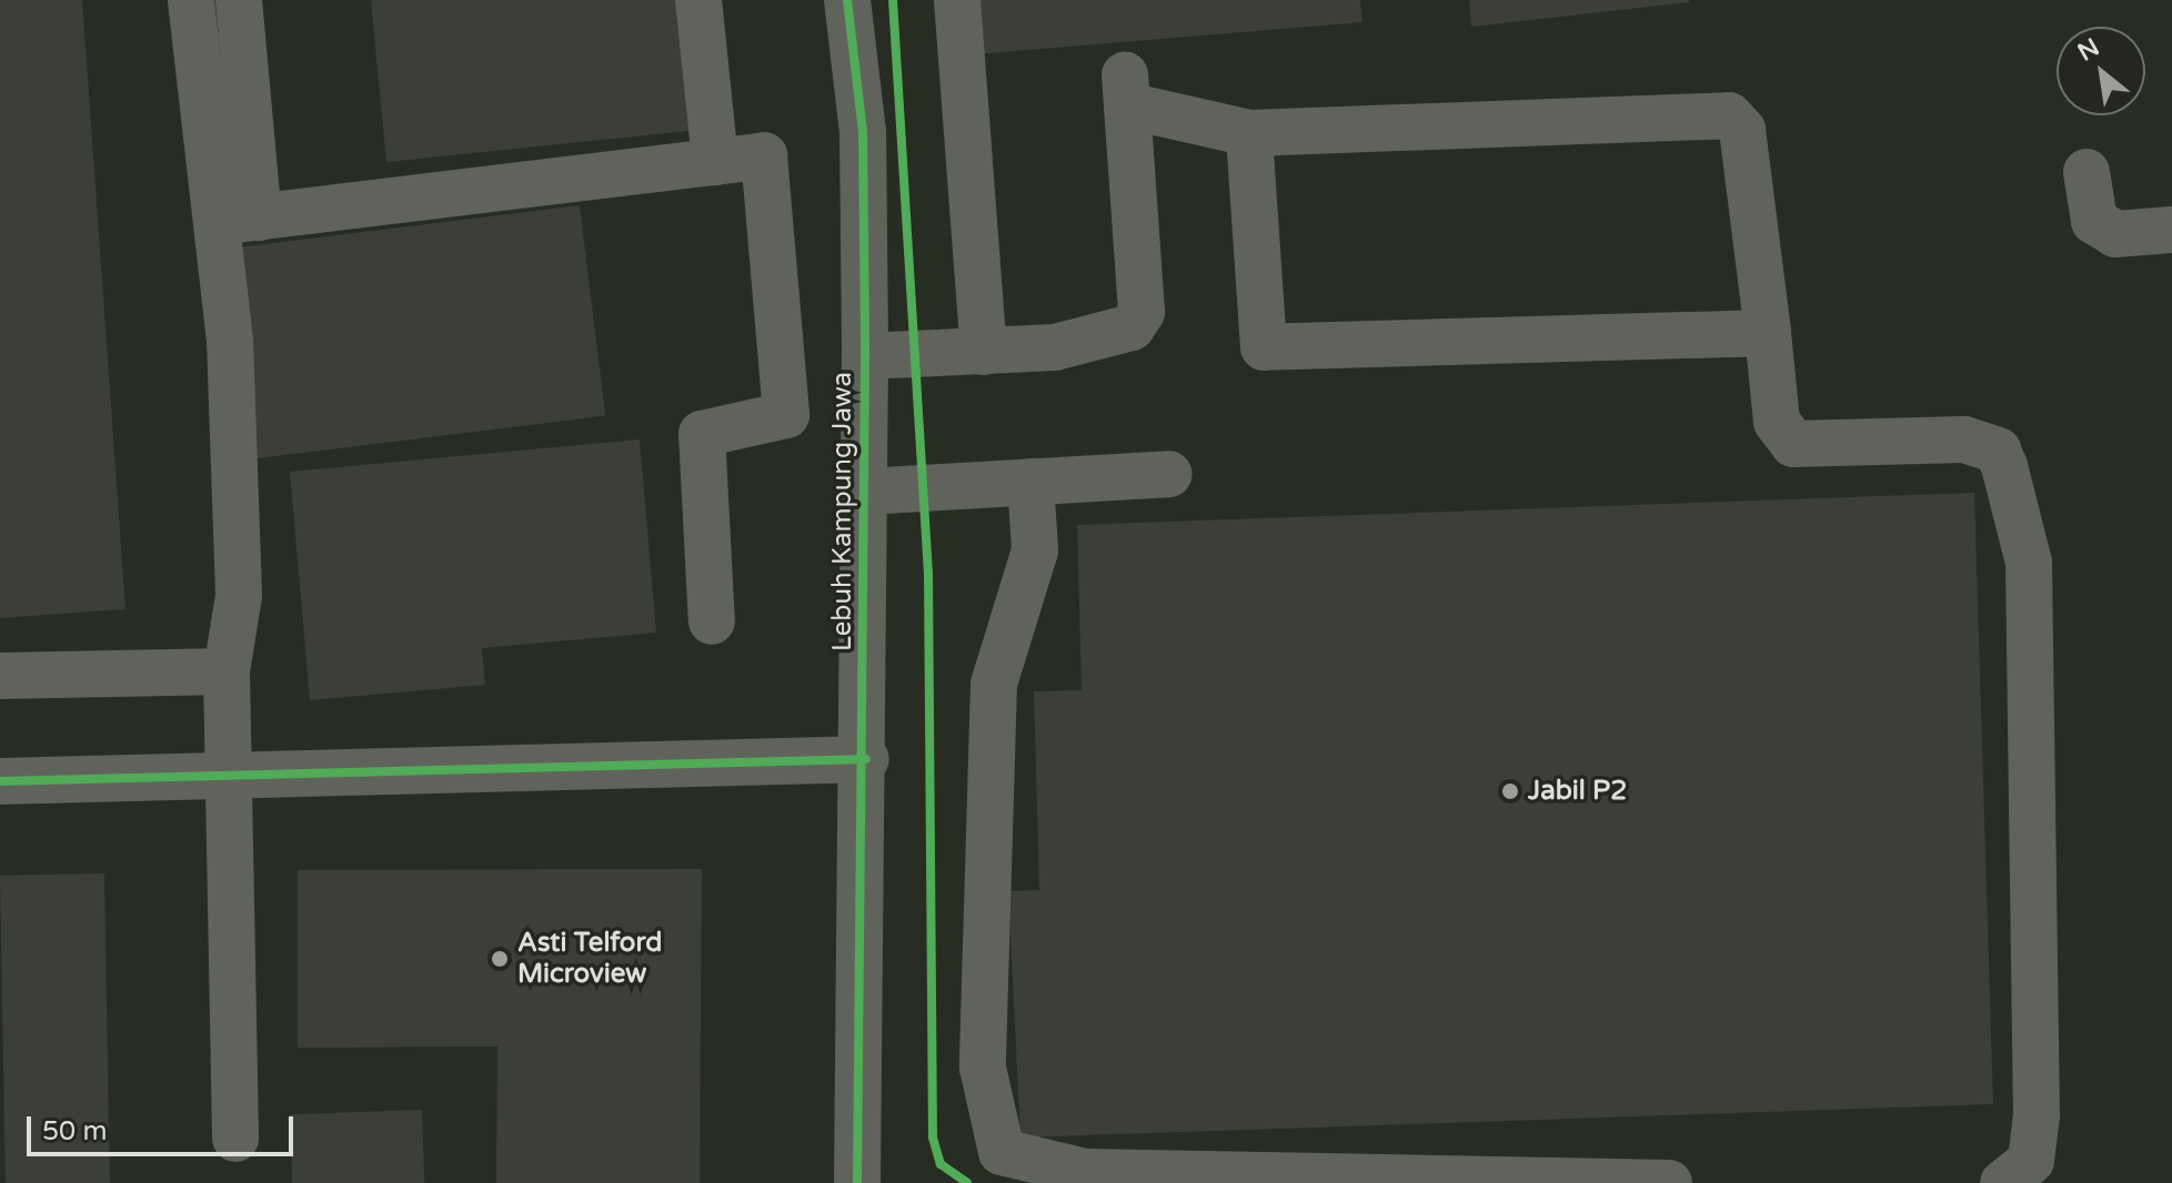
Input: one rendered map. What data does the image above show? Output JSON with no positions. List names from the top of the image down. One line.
{"streets":{"street":["Lebuh Kampung Jawa"]},"places":["Jabil P2","Asti Telford Microview"],"scale_bar":"50 m","north":"top left"}
